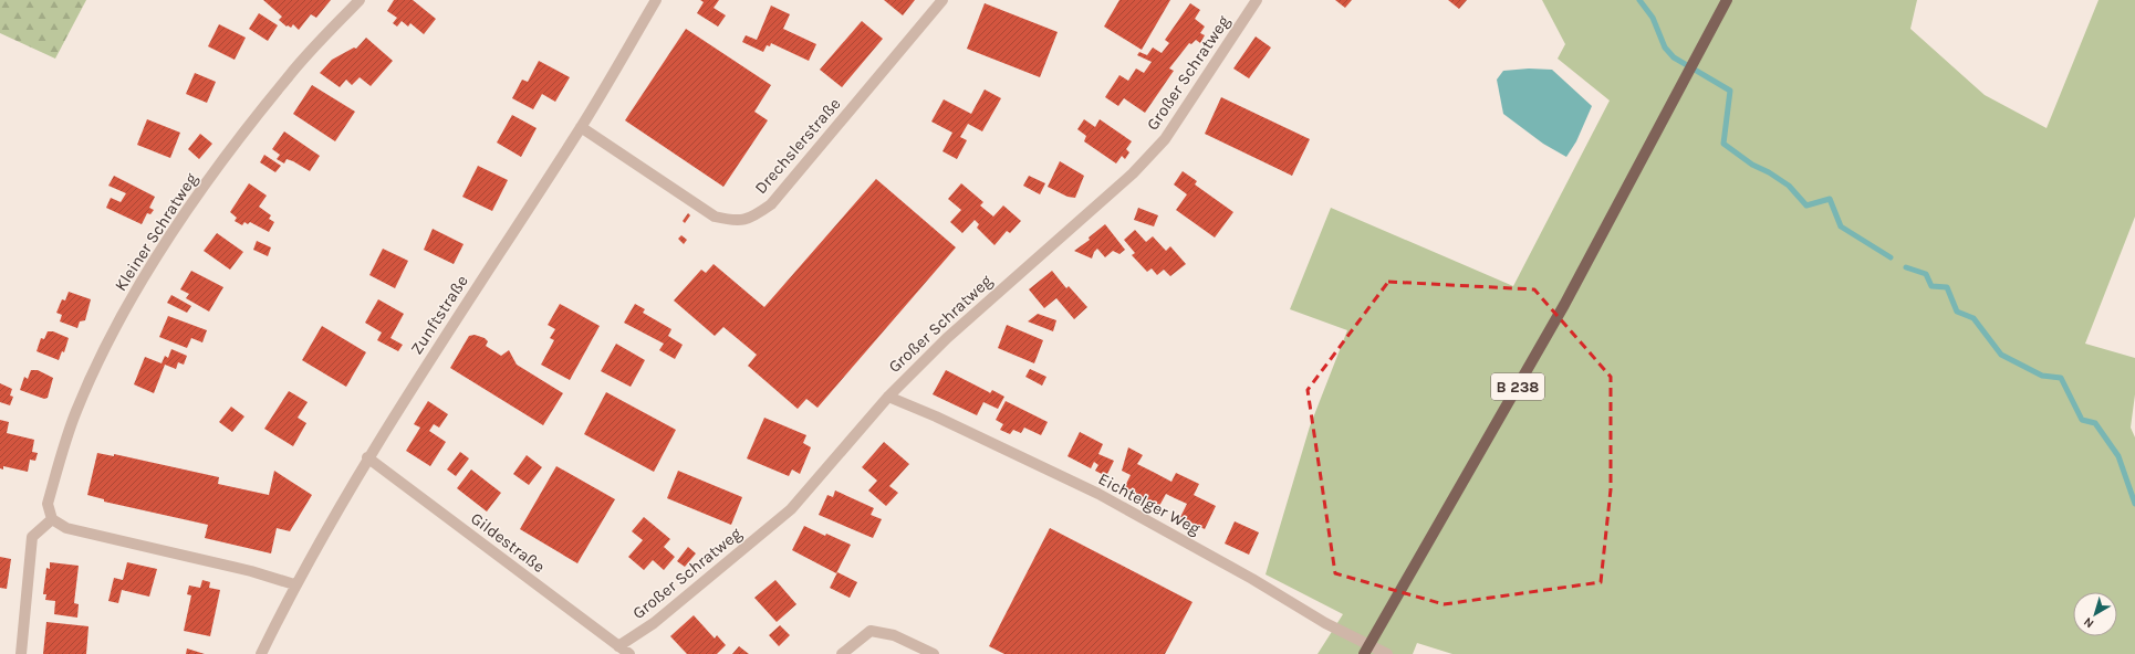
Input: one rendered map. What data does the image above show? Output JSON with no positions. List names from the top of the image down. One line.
{"streets":{"main road":["B 238"],"street":["Großer Schratweg","Drechslerstraße","Kleiner Schratweg","Zunftstraße","Eichtelger Weg","Gildestraße"]},"crossings":[["Großer Schratweg","Eichtelger Weg"],["Großer Schratweg","Gildestraße"],["Drechslerstraße","Zunftstraße"],["Zunftstraße","Gildestraße"]],"north":"bottom left"}
